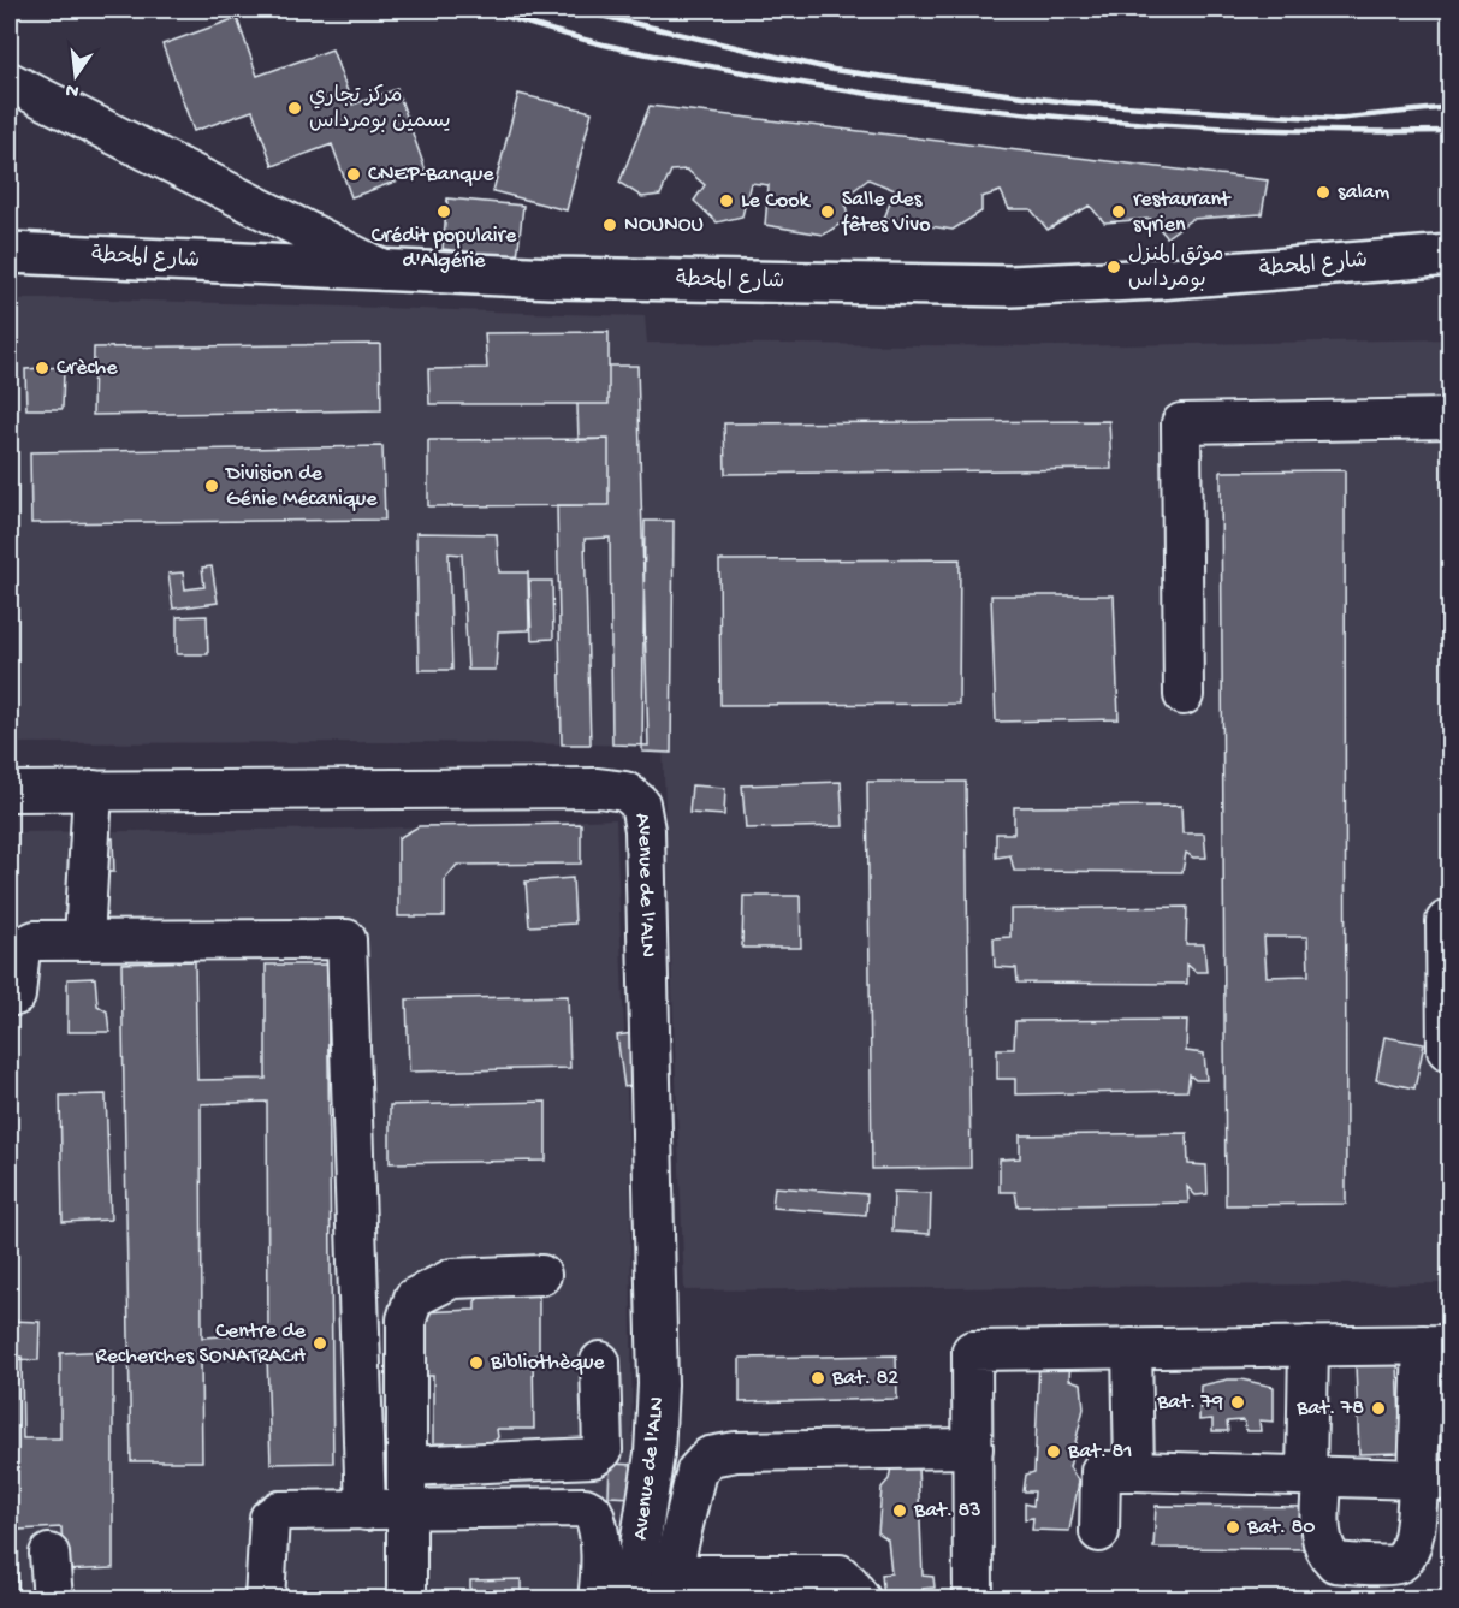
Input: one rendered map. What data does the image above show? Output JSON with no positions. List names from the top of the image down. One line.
{"streets":{"main road":["شارع المحطة"],"street":["Avenue de l'ALN"]},"places":["مركز تجاري يسمين بومرداس","CNEP-Banque","salam","Le Cook","Crédit populaire d'Algérie","Salle des fêtes Vivo","restaurant syrien","NOUNOU","موثق المنزل بومرداس","Crèche","Division de Génie Mécanique","Centre de Recherches SONATRACH","Bibliothèque","Bat. 82","Bat. 79","Bat. 78","Bat. 81","Bat. 83","Bat. 80"],"north":"bottom"}
